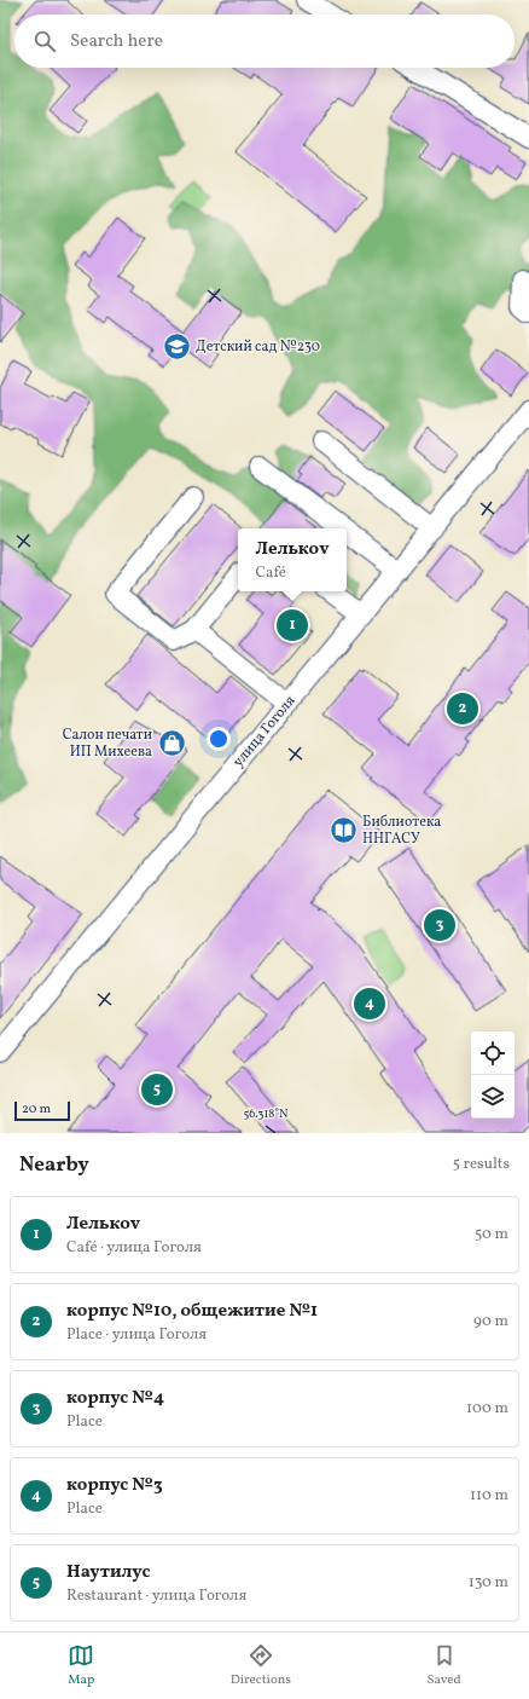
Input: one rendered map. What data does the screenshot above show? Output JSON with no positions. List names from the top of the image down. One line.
{"streets":{"street":["улица Гоголя"]},"places":{"school or university":["Детский сад №230"],"shop":["Салон печати ИП Михеева"],"library":["Библиотека ННГАСУ"]},"scale_bar":"20 m","page":{"search":"Search here","popup":["Лелькоv","Café"],"pins":["1","2","3","4","5"],"scale":"20 m","heading":["Nearby","5 results"],"list":[{"mark":"1","name":"Лелькоv","note":"Café · улица Гоголя","value":"50 m"},{"mark":"2","name":"корпус №10, общежитие №1","note":"Place · улица Гоголя","value":"90 m"},{"mark":"3","name":"корпус №4","note":"Place","value":"100 m"},{"mark":"4","name":"корпус №3","note":"Place","value":"110 m"},{"mark":"5","name":"Наутилус","note":"Restaurant · улица Гоголя","value":"130 m"}],"nav":["Map","Directions","Saved"]},"coordinates":["56.318°N"]}
